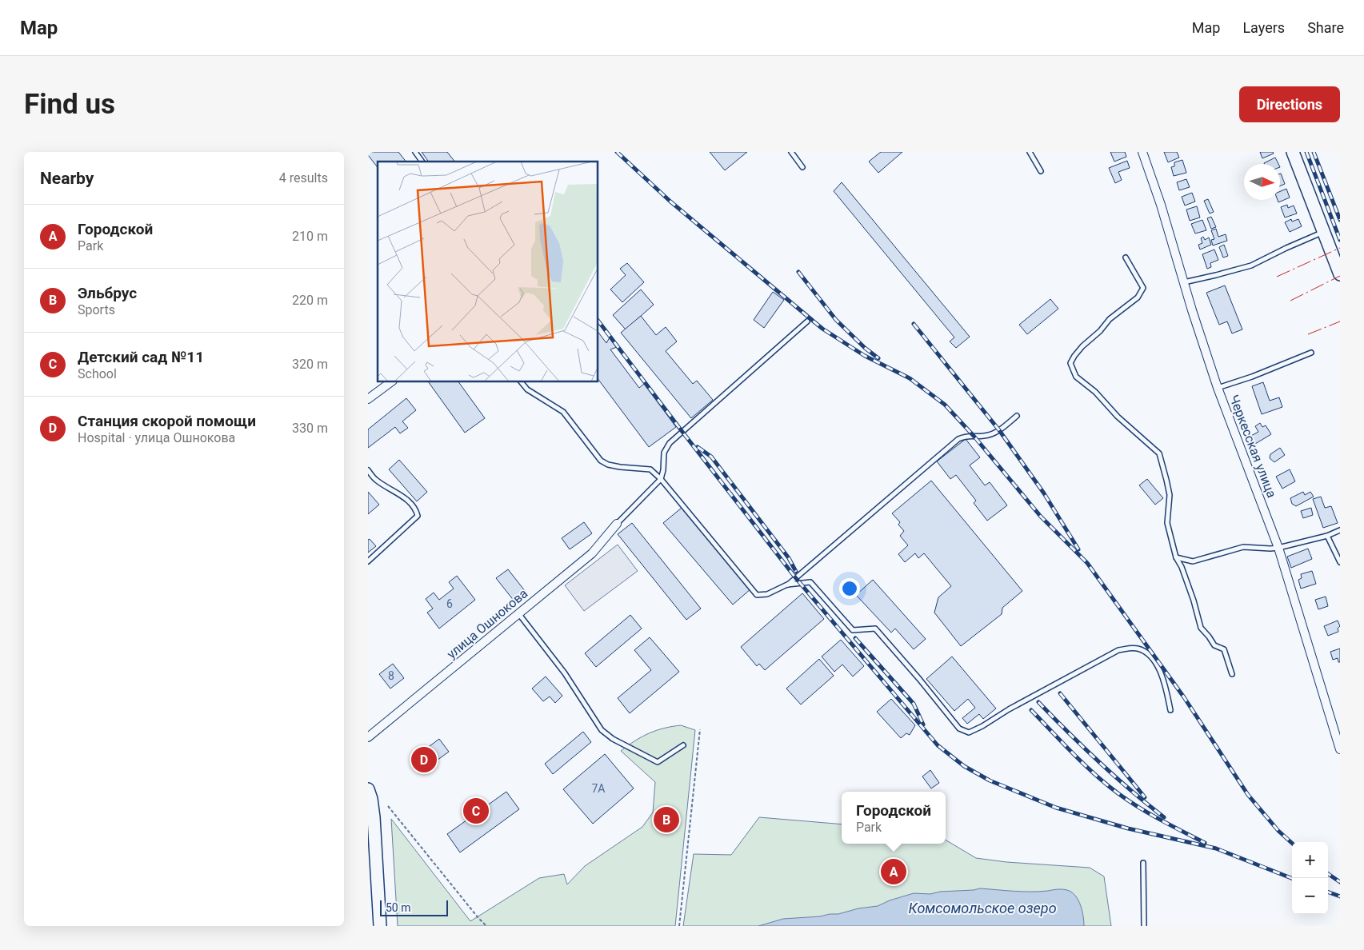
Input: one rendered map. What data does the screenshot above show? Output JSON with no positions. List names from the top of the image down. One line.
{"streets":{"street":["Черкесская улица","улица Ошнокова"]},"water":["Комсомольское озеро"],"house_numbers":["6","8","7А"],"scale_bar":"50 m","north":"right","page":{"header":"Map","nav":["Map","Layers","Share"],"buttons":"Directions","title":"Find us","heading":["Nearby","4 results"],"list":[{"mark":"A","name":"Городской","note":"Park","value":"210 m"},{"mark":"B","name":"Эльбрус","note":"Sports","value":"220 m"},{"mark":"C","name":"Детский сад №11","note":"School","value":"320 m"},{"mark":"D","name":"Станция скорой помощи","note":"Hospital · улица Ошнокова","value":"330 m"}],"pins":["D","C","B","A"],"popup":["Городской","Park"],"map_buttons":["+","−"],"scale":"50 m"}}
